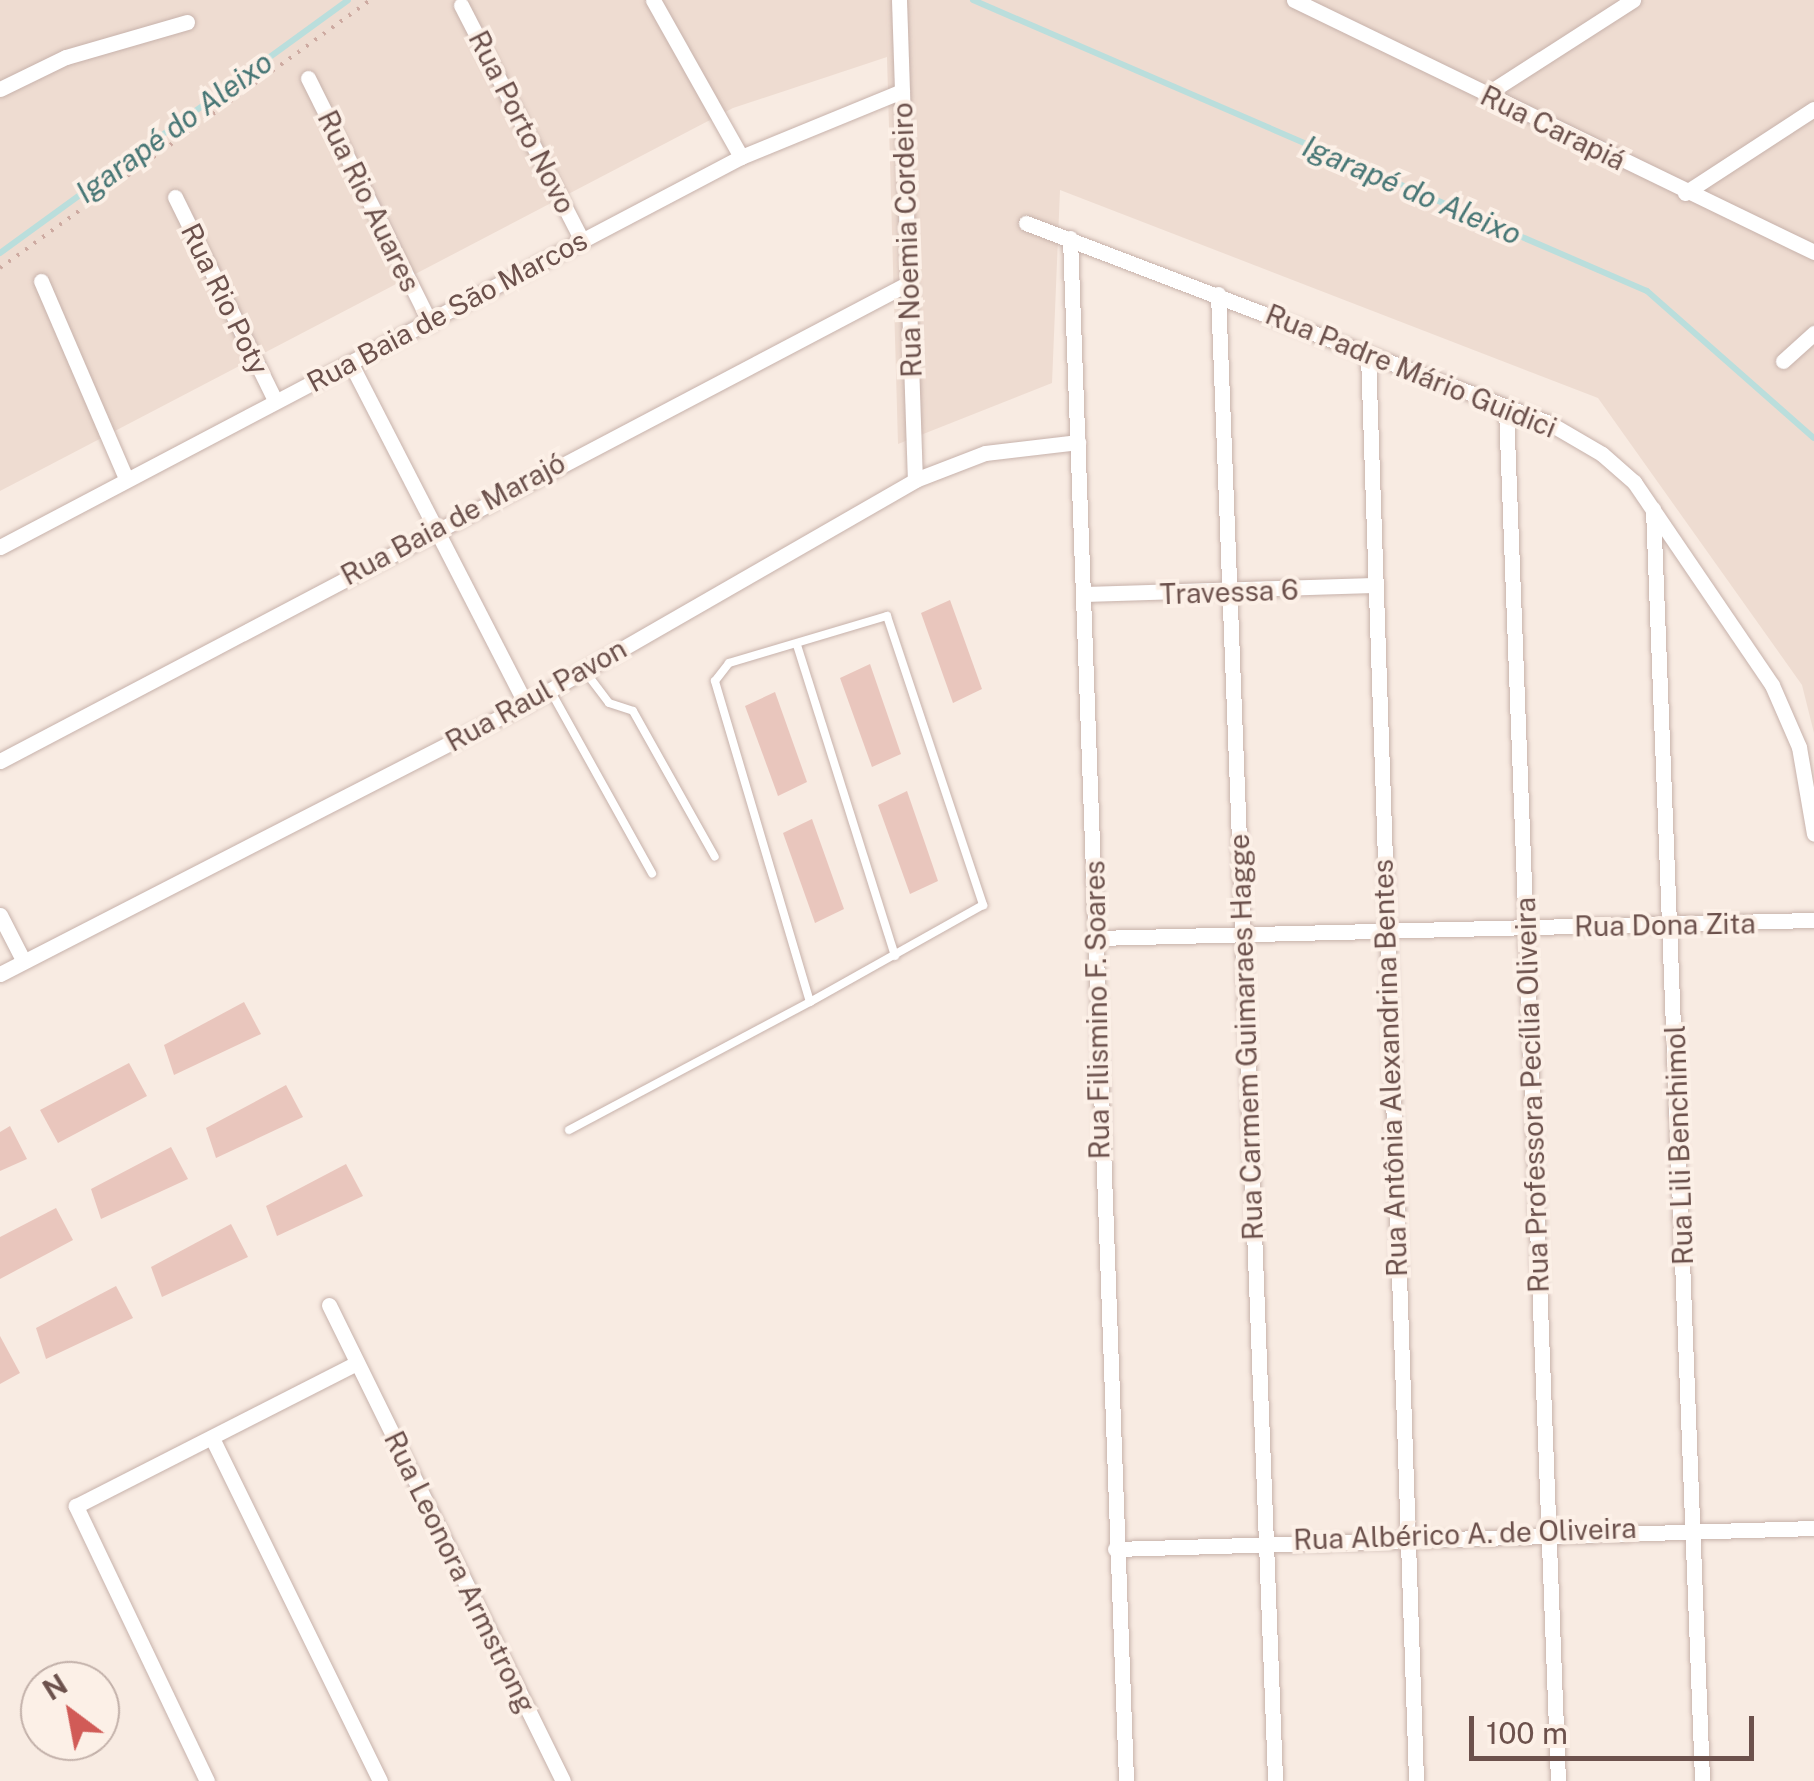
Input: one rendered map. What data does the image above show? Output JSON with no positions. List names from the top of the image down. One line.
{"streets":{"street":["Rua Porto Novo","Rua Carapiá","Rua Rio Auares","Rua Noemia Cordeiro","Rua Rio Poty","Rua Baia de São Marcos","Rua Padre Mário Guidici","Rua Baia de Marajó","Travessa 6","Rua Raul Pavon","Rua Dona Zita","Rua Filismino F. Soares","Rua Carmem Guimaraes Hagge","Rua Antônia Alexandrina Bentes","Rua Professora Pecília Oliveira","Rua Lili Benchimol","Rua Albérico A. de Oliveira","Rua Leonora Armstrong"]},"crossings":[["Rua Porto Novo","Rua Baia de São Marcos"],["Rua Rio Auares","Rua Baia de São Marcos"],["Rua Noemia Cordeiro","Rua Baia de São Marcos"],["Rua Noemia Cordeiro","Rua Baia de Marajó"],["Rua Noemia Cordeiro","Rua Raul Pavon"],["Rua Rio Poty","Rua Baia de São Marcos"],["Rua Padre Mário Guidici","Rua Filismino F. Soares"],["Rua Padre Mário Guidici","Rua Carmem Guimaraes Hagge"],["Rua Padre Mário Guidici","Rua Antônia Alexandrina Bentes"],["Rua Padre Mário Guidici","Rua Professora Pecília Oliveira"],["Rua Padre Mário Guidici","Rua Lili Benchimol"],["Travessa 6","Rua Filismino F. Soares"],["Travessa 6","Rua Carmem Guimaraes Hagge"],["Travessa 6","Rua Antônia Alexandrina Bentes"],["Rua Raul Pavon","Rua Filismino F. Soares"],["Rua Dona Zita","Rua Filismino F. Soares"],["Rua Dona Zita","Rua Carmem Guimaraes Hagge"],["Rua Dona Zita","Rua Antônia Alexandrina Bentes"],["Rua Dona Zita","Rua Professora Pecília Oliveira"],["Rua Dona Zita","Rua Lili Benchimol"],["Rua Filismino F. Soares","Rua Albérico A. de Oliveira"],["Rua Carmem Guimaraes Hagge","Rua Albérico A. de Oliveira"],["Rua Antônia Alexandrina Bentes","Rua Albérico A. de Oliveira"],["Rua Professora Pecília Oliveira","Rua Albérico A. de Oliveira"],["Rua Lili Benchimol","Rua Albérico A. de Oliveira"]],"water":["Igarapé do Aleixo"],"scale_bar":"100 m","north":"top left"}
